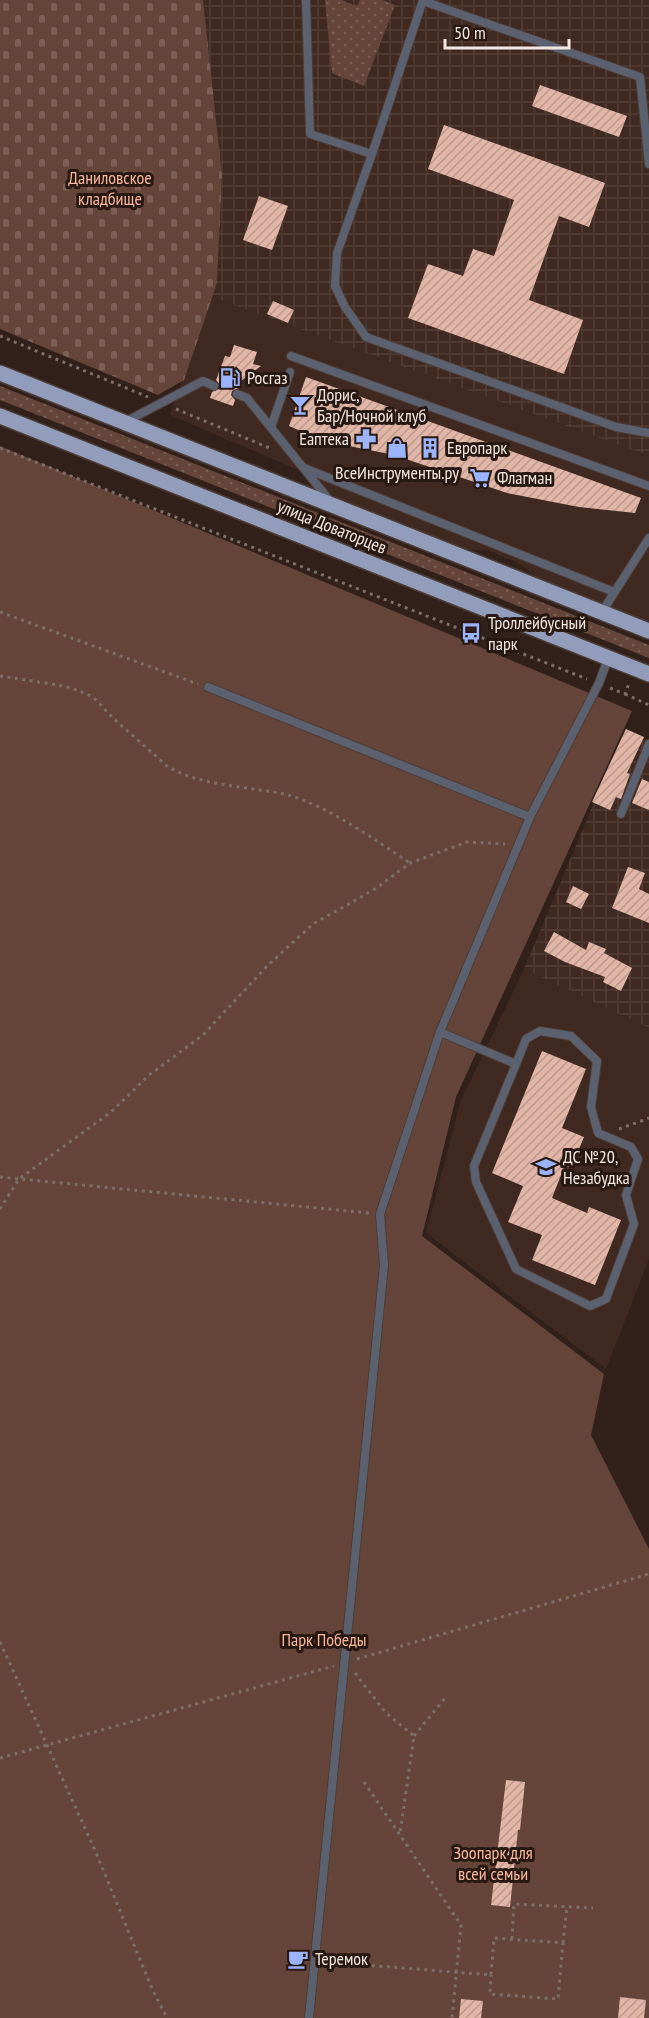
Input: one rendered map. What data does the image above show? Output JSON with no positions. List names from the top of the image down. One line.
{"streets":{"main road":["улица Доваторцев"]},"parks":["Даниловское кладбище","Парк Победы","Зоопарк для всей семьи"],"places":{"fuel station":["Росгаз"],"bar":["Дорис, Бар/Ночной клуб"],"pharmacy":["Еаптека"],"shop":["ВсеИнструменты.ру"],"building":["Европарк"],"supermarket":["Флагман"],"bus stop":["Троллейбусный парк"],"school or university":["ДС №20, Незабудка"],"cafe":["Теремок"]},"scale_bar":"50 m"}
